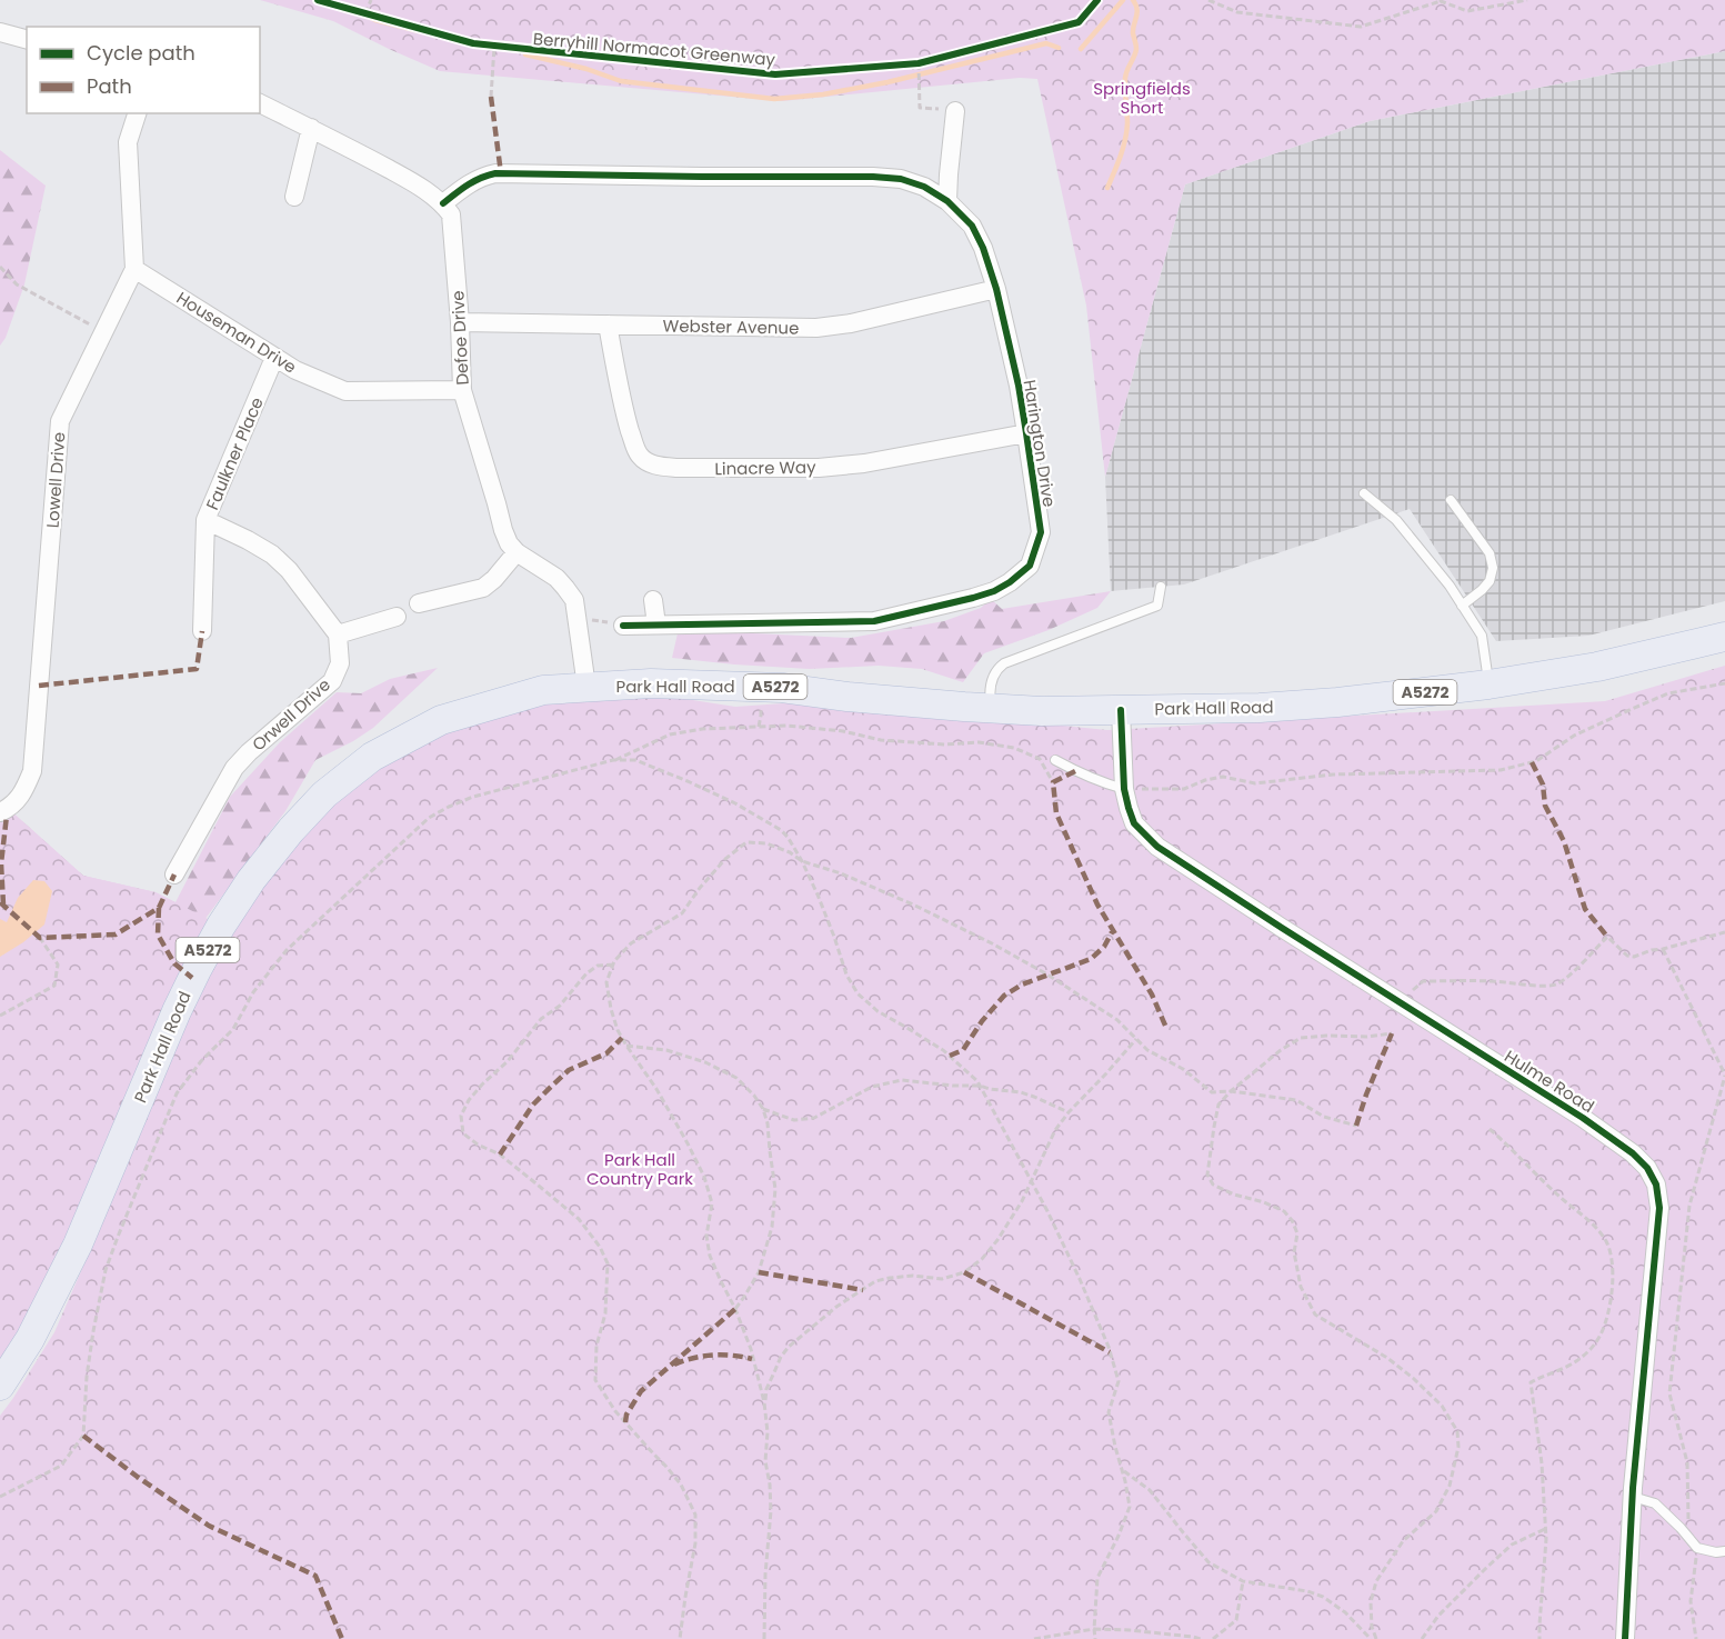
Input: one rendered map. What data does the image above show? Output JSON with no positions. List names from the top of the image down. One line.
{"streets":{"main road":["Park Hall Road","A5272"],"street":["Webster Avenue","Houseman Drive","Defoe Drive","Harington Drive","Faulkner Place","Linacre Way","Lowell Drive","Orwell Drive","Hulme Road"],"cycle path":["Berryhill Normacot Greenway"]},"crossings":[["Webster Avenue","Defoe Drive"],["Webster Avenue","Harington Drive"],["Webster Avenue","Linacre Way"],["Houseman Drive","Defoe Drive"],["Houseman Drive","Faulkner Place"],["Houseman Drive","Lowell Drive"],["Defoe Drive","Harington Drive"],["Harington Drive","Linacre Way"],["Park Hall Road","Hulme Road"]],"parks":["Springfields Short","Park Hall Country Park"],"legend":["Cycle path","Path"]}
